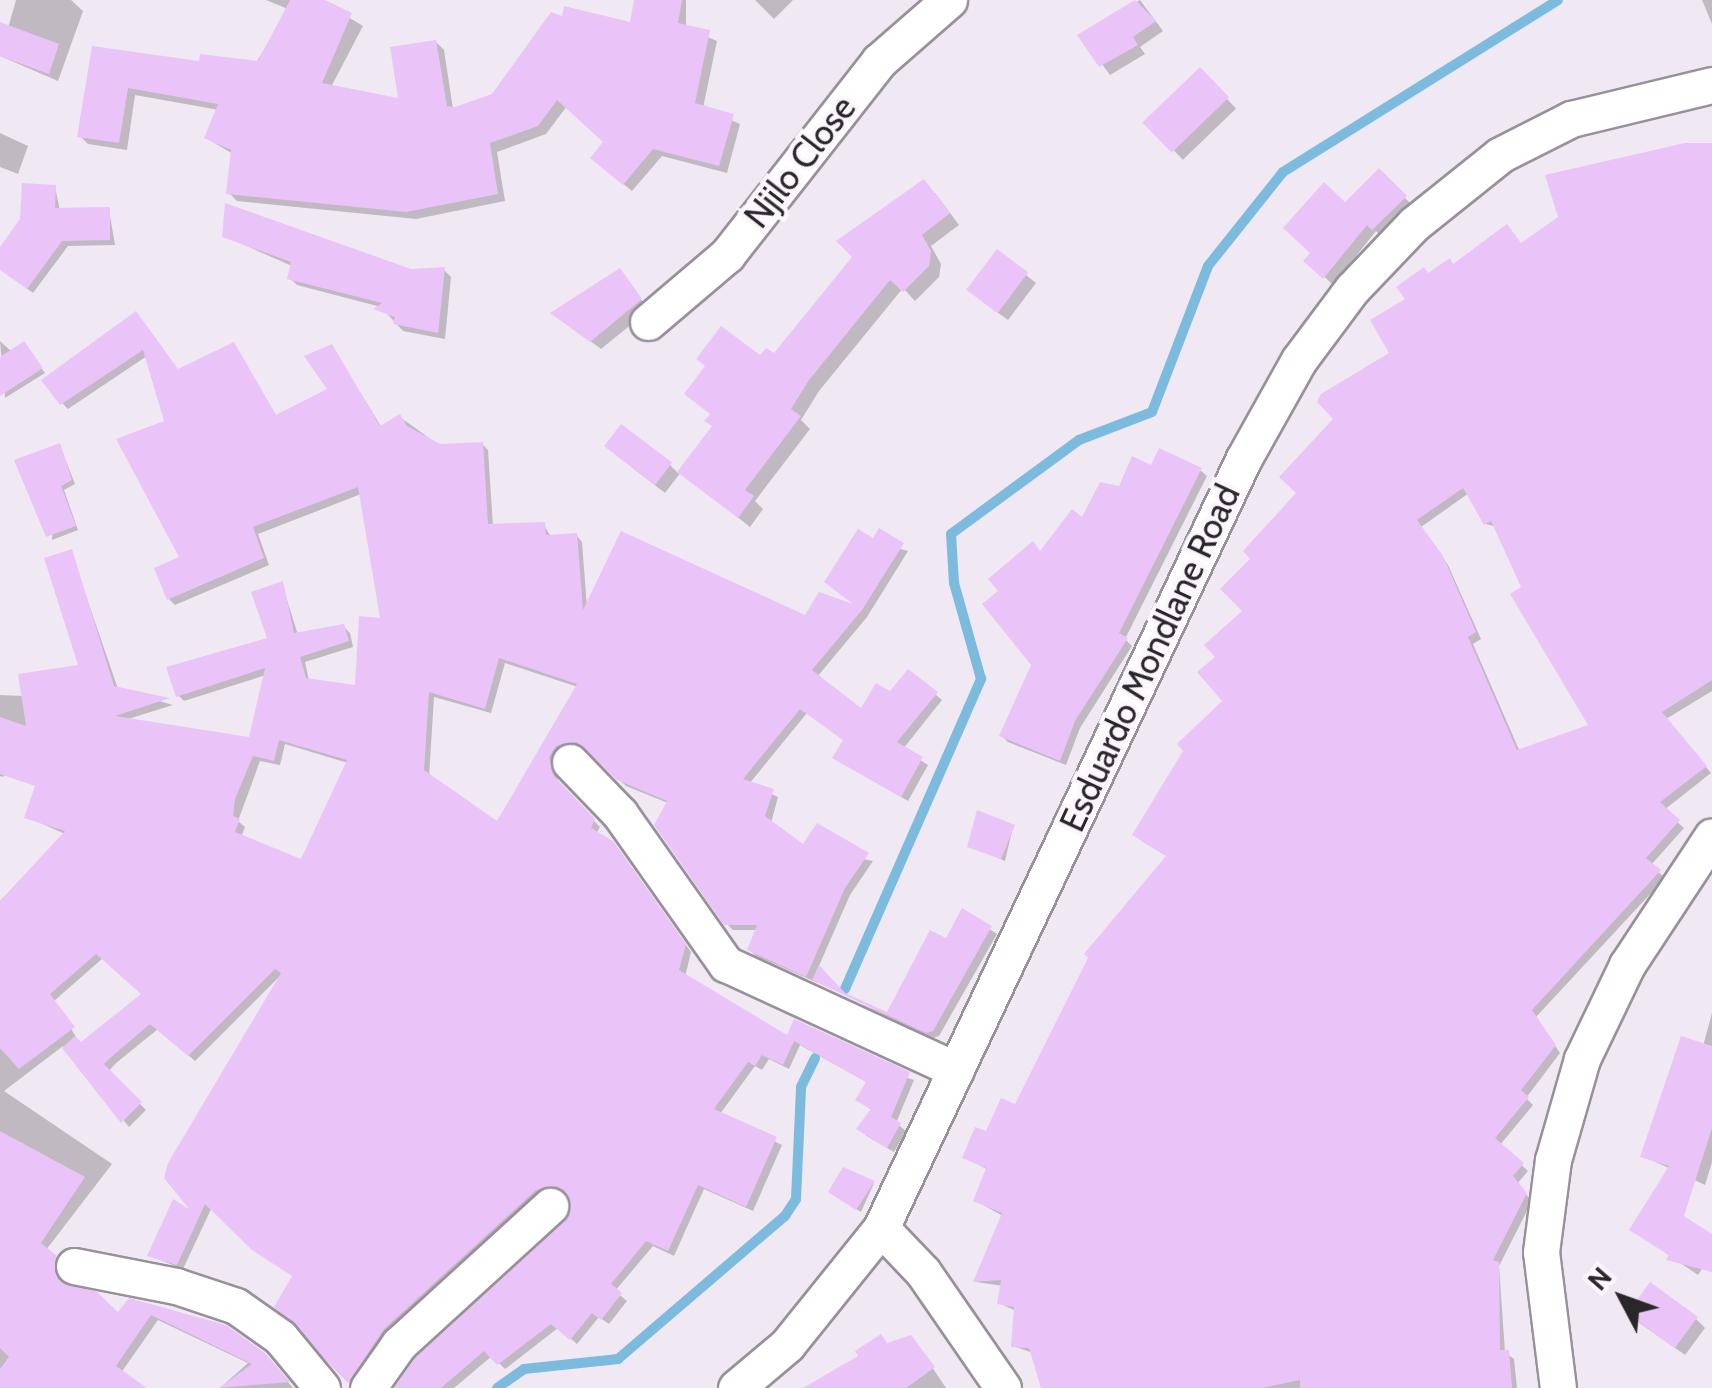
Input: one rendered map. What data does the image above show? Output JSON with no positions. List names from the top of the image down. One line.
{"streets":{"street":["Njilo Close","Esduardo Mondlane Road"]},"north":"top left"}
